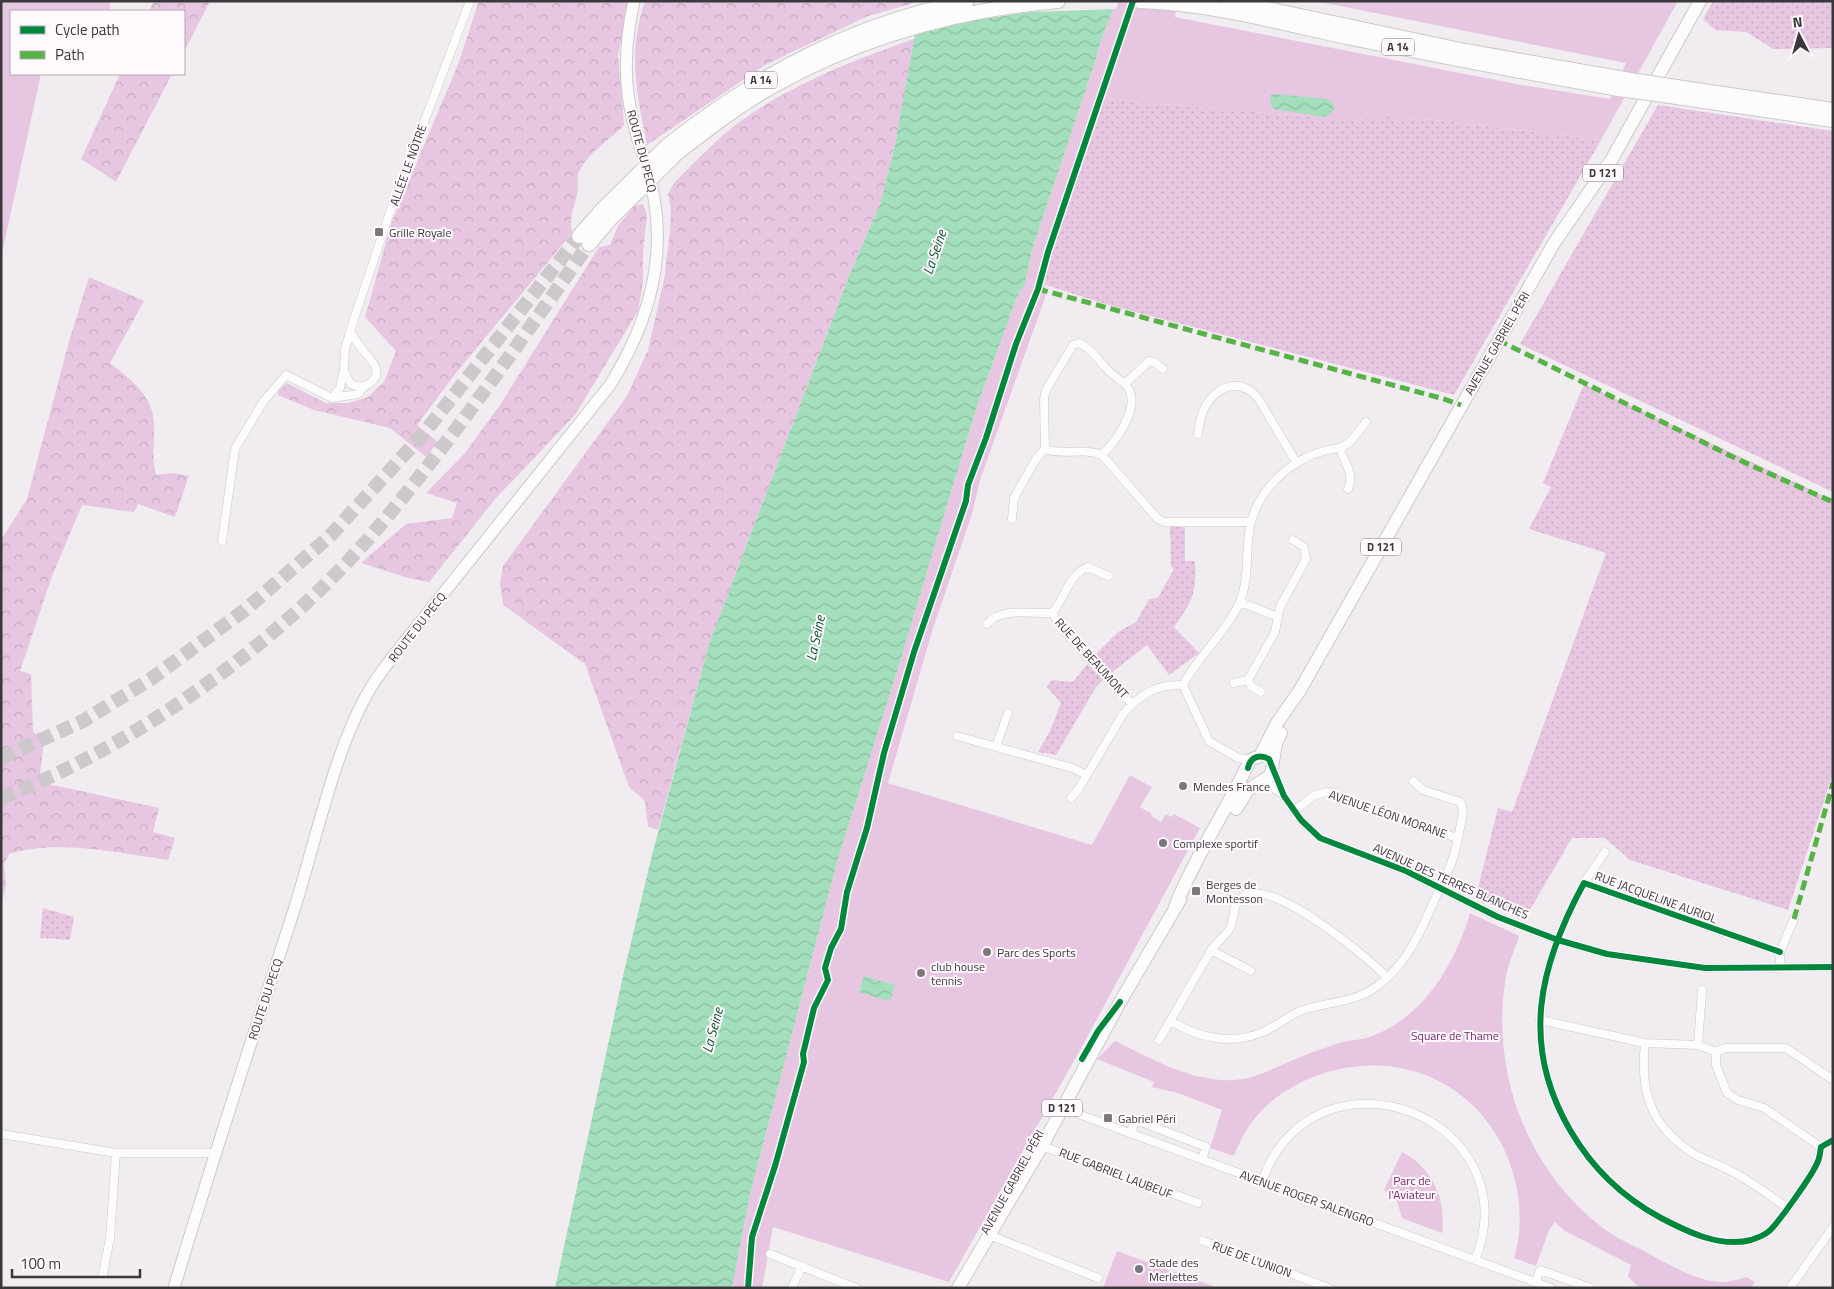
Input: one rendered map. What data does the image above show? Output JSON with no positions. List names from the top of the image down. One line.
{"streets":{"highway":["A 14"],"main road":["ROUTE DU PECQ","D 121","AVENUE GABRIEL PÉRI"],"street":["ALLÉE LE NÔTRE","RUE DE BEAUMONT","AVENUE LÉON MORANE","AVENUE DES TERRES BLANCHES","RUE JACQUELINE AURIOL","RUE GABRIEL LAUBEUF","AVENUE ROGER SALENGRO","RUE DE L'UNION"]},"crossings":[["AVENUE GABRIEL PÉRI","AVENUE DES TERRES BLANCHES"],["AVENUE GABRIEL PÉRI","RUE GABRIEL LAUBEUF"],["AVENUE GABRIEL PÉRI","AVENUE ROGER SALENGRO"],["AVENUE LÉON MORANE","AVENUE DES TERRES BLANCHES"],["AVENUE DES TERRES BLANCHES","RUE JACQUELINE AURIOL"]],"water":["La Seine"],"parks":["Square de Thame","Parc de l'Aviateur"],"places":{"transit":["Grille Royale","Berges de Montesson","Gabriel Péri"],"other":["Mendes France","Complexe sportif","Parc des Sports","club house tennis","Stade des Merlettes"]},"legend":["Cycle path","Path"],"scale_bar":"100 m","north":"top"}
